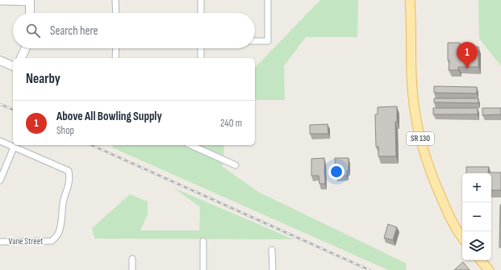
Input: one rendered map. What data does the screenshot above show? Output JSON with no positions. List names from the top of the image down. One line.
{"streets":{"main road":["SR 130"],"street":["Vane Street"]},"page":{"search":"Search here","pins":"1","heading":"Nearby","list":[{"mark":"1","name":"Above All Bowling Supply","note":"Shop","value":"240 m"}],"map_buttons":["+","−"]}}
